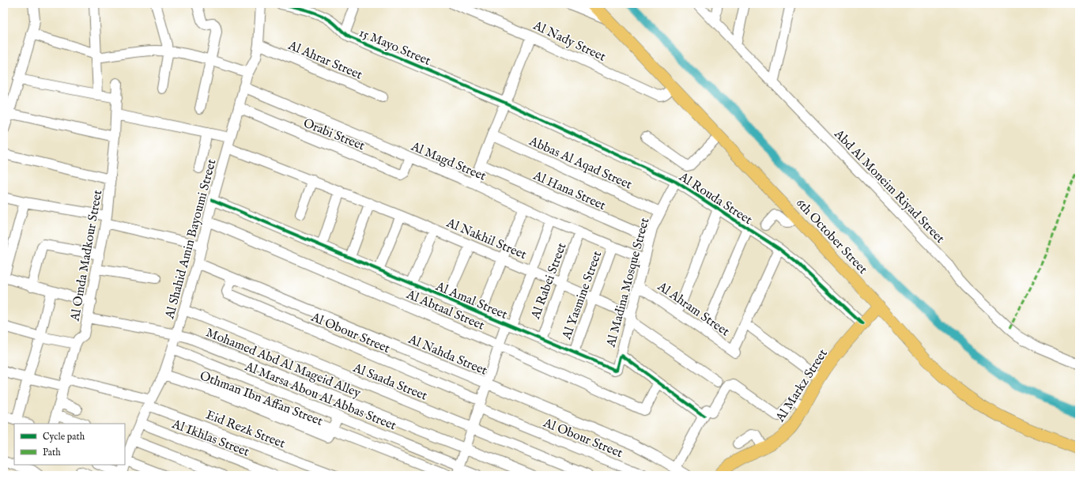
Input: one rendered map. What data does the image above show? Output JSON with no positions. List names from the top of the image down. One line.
{"streets":{"main road":["6th October Street","Al Markz Street"],"street":["Al Nady Street","15 Mayo Street","Al Ahrar Street","Orabi Street","Al Magd Street","Abbas Al Aqad Street","Abd Al Moneim Riyad Street","Al Hana Street","Al Rouda Street","Al Nakhil Street","Al Shahid Amin Bayoumi Street","Al Omda Madkour Street","Al Rabei Street","Al Madina Mosque Street","Al Yasmine Street","Al Amal Street","Al Ahram Street","Al Abtaal Street","Al Obour Street","Al Nahda Street","Mohamed Abd Al Mageid Alley","Al Saada Street","Al Marsa Abou Al Abbas Street","Othman Ibn Affan Street","Eid Rezk Street","Al Ikhlas Street"]},"crossings":[["Al Nady Street","6th October Street"],["15 Mayo Street","Al Rouda Street"],["Al Ahrar Street","Al Shahid Amin Bayoumi Street"],["Orabi Street","Al Magd Street"],["Orabi Street","Al Shahid Amin Bayoumi Street"],["Al Magd Street","Al Shahid Amin Bayoumi Street"],["Al Magd Street","Al Rabei Street"],["Al Magd Street","Al Madina Mosque Street"],["Al Magd Street","Al Yasmine Street"],["Abbas Al Aqad Street","Al Madina Mosque Street"],["Al Hana Street","Al Madina Mosque Street"],["Al Rouda Street","Al Madina Mosque Street"],["Al Rouda Street","Al Ahram Street"],["Al Rouda Street","Al Markz Street"],["6th October Street","Al Markz Street"],["Al Nakhil Street","Al Shahid Amin Bayoumi Street"],["Al Nakhil Street","Al Rabei Street"],["Al Nakhil Street","Al Madina Mosque Street"],["Al Nakhil Street","Al Yasmine Street"],["Al Shahid Amin Bayoumi Street","Al Amal Street"],["Al Shahid Amin Bayoumi Street","Al Abtaal Street"],["Al Shahid Amin Bayoumi Street","Al Nahda Street"],["Al Shahid Amin Bayoumi Street","Mohamed Abd Al Mageid Alley"],["Al Shahid Amin Bayoumi Street","Al Saada Street"],["Al Shahid Amin Bayoumi Street","Al Marsa Abou Al Abbas Street"],["Al Shahid Amin Bayoumi Street","Othman Ibn Affan Street"],["Al Shahid Amin Bayoumi Street","Eid Rezk Street"],["Al Shahid Amin Bayoumi Street","Al Ikhlas Street"],["Al Omda Madkour Street","Mohamed Abd Al Mageid Alley"],["Al Omda Madkour Street","Eid Rezk Street"],["Al Rabei Street","Al Amal Street"],["Al Madina Mosque Street","Al Amal Street"],["Al Madina Mosque Street","Al Ahram Street"],["Al Yasmine Street","Al Amal Street"],["Al Obour Street","Al Nahda Street"],["Al Marsa Abou Al Abbas Street","Othman Ibn Affan Street"]],"legend":["Cycle path","Path"]}
